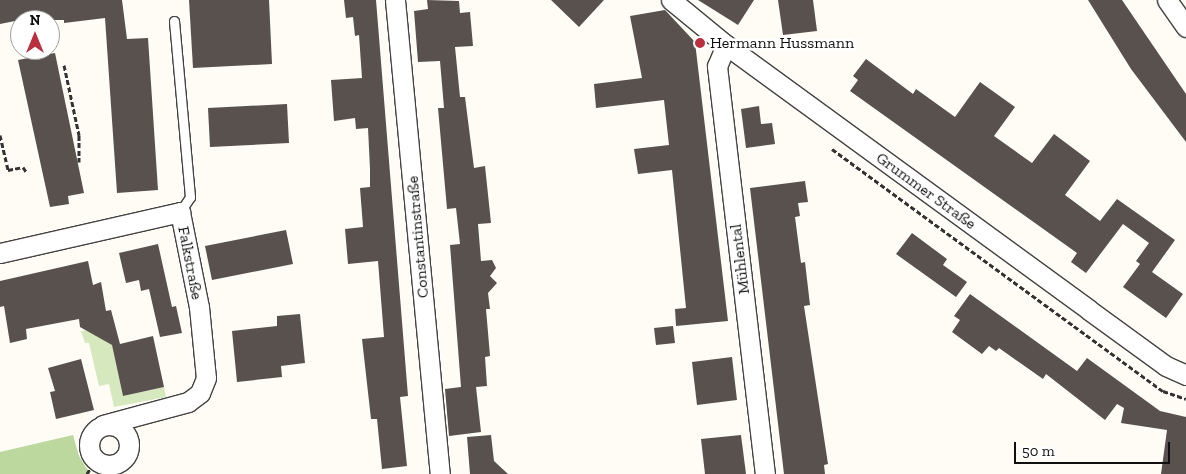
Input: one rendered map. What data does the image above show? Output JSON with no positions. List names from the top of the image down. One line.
{"streets":{"street":["Grummer Straße","Constantinstraße","Mühlental","Falkstraße"]},"crossings":[["Grummer Straße","Mühlental"]],"places":["Hermann Hussmann"],"scale_bar":"50 m","north":"top"}
